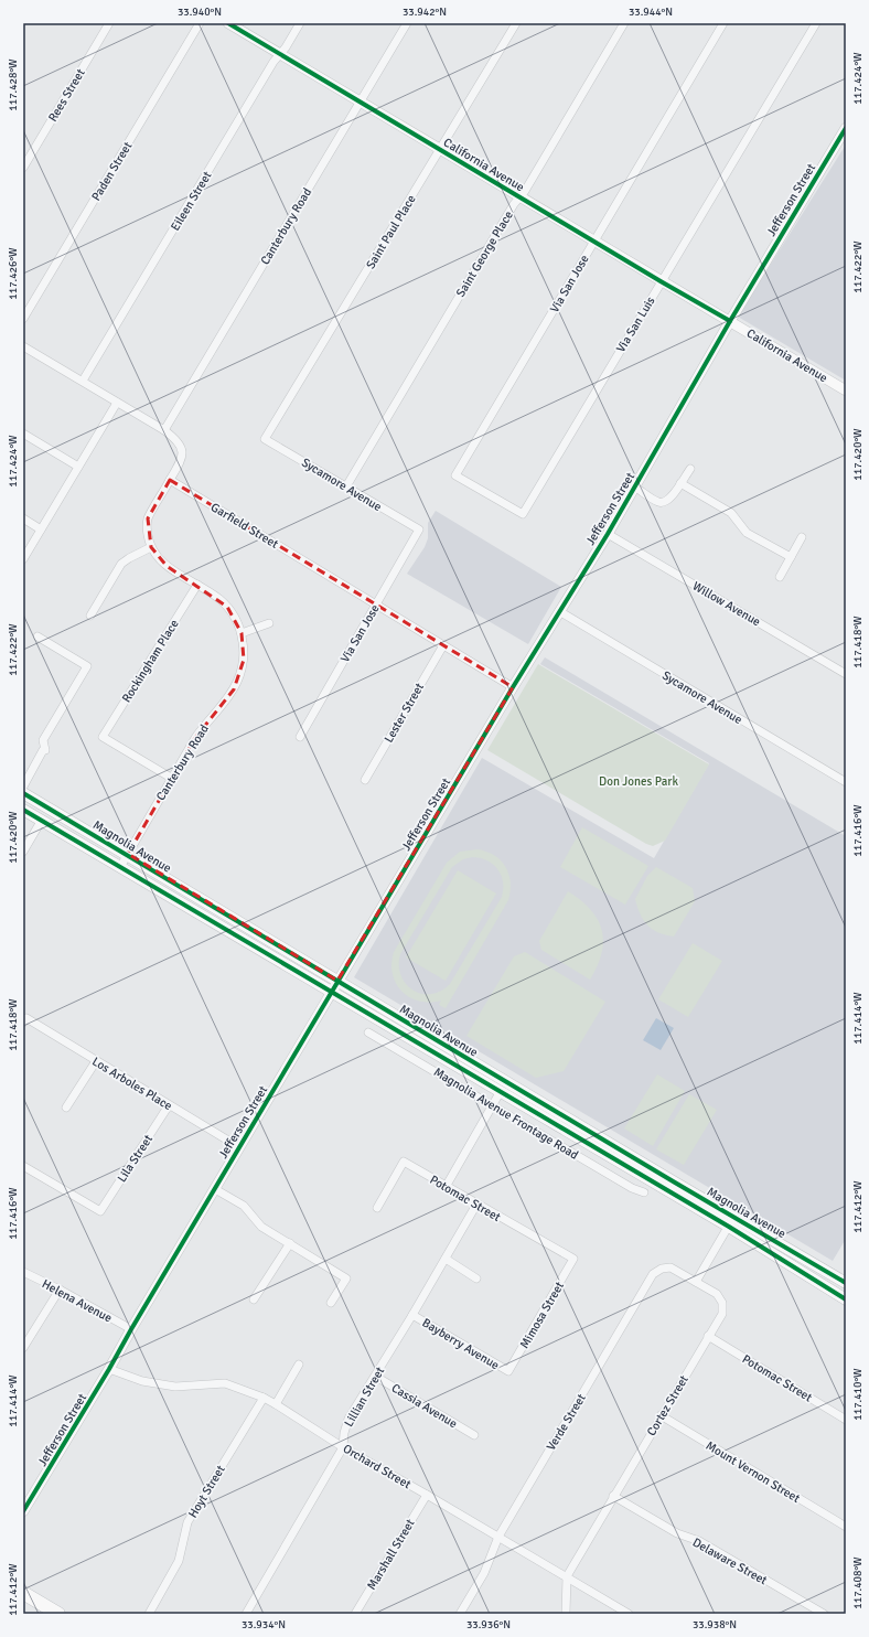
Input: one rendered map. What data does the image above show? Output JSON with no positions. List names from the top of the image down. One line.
{"streets":{"main road":["Magnolia Avenue"],"street":["Rees Street","California Avenue","Paden Street","Jefferson Street","Eileen Street","Canterbury Road","Saint Paul Place","Saint George Place","Via San Jose","Via San Luis","Sycamore Avenue","Garfield Street","Willow Avenue","Rockingham Place","Lester Street","Los Arboles Place","Magnolia Avenue Frontage Road","Lila Street","Potomac Street","Helena Avenue","Mimosa Street","Bayberry Avenue","Lillian Street","Cassia Avenue","Cortez Street","Verde Street","Orchard Street","Mount Vernon Street","Hoyt Street","Marshall Street","Delaware Street"]},"crossings":[["California Avenue","Jefferson Street"],["California Avenue","Eileen Street"],["California Avenue","Canterbury Road"],["California Avenue","Saint Paul Place"],["California Avenue","Saint George Place"],["California Avenue","Via San Jose"],["California Avenue","Via San Luis"],["Jefferson Street","Sycamore Avenue"],["Jefferson Street","Garfield Street"],["Jefferson Street","Willow Avenue"],["Jefferson Street","Magnolia Avenue"],["Jefferson Street","Los Arboles Place"],["Jefferson Street","Helena Avenue"],["Jefferson Street","Orchard Street"],["Canterbury Road","Garfield Street"],["Canterbury Road","Rockingham Place"],["Canterbury Road","Magnolia Avenue"],["Saint Paul Place","Sycamore Avenue"],["Saint George Place","Sycamore Avenue"],["Via San Jose","Via San Luis"],["Via San Jose","Sycamore Avenue"],["Via San Jose","Garfield Street"],["Garfield Street","Lester Street"],["Los Arboles Place","Lila Street"],["Potomac Street","Mimosa Street"],["Potomac Street","Lillian Street"],["Potomac Street","Cortez Street"],["Mimosa Street","Bayberry Avenue"],["Bayberry Avenue","Lillian Street"],["Lillian Street","Cassia Avenue"],["Lillian Street","Orchard Street"],["Cortez Street","Verde Street"],["Cortez Street","Orchard Street"],["Cortez Street","Mount Vernon Street"],["Cortez Street","Delaware Street"],["Verde Street","Orchard Street"],["Orchard Street","Hoyt Street"],["Orchard Street","Marshall Street"]],"parks":["Don Jones Park"],"coordinates":["33.940°N","33.942°N","33.944°N","117.424°W","117.428°W","117.422°W","117.426°W","117.420°W","117.418°W","117.416°W","117.414°W","117.412°W","117.410°W","117.408°W","33.934°N","33.936°N","33.938°N"]}
